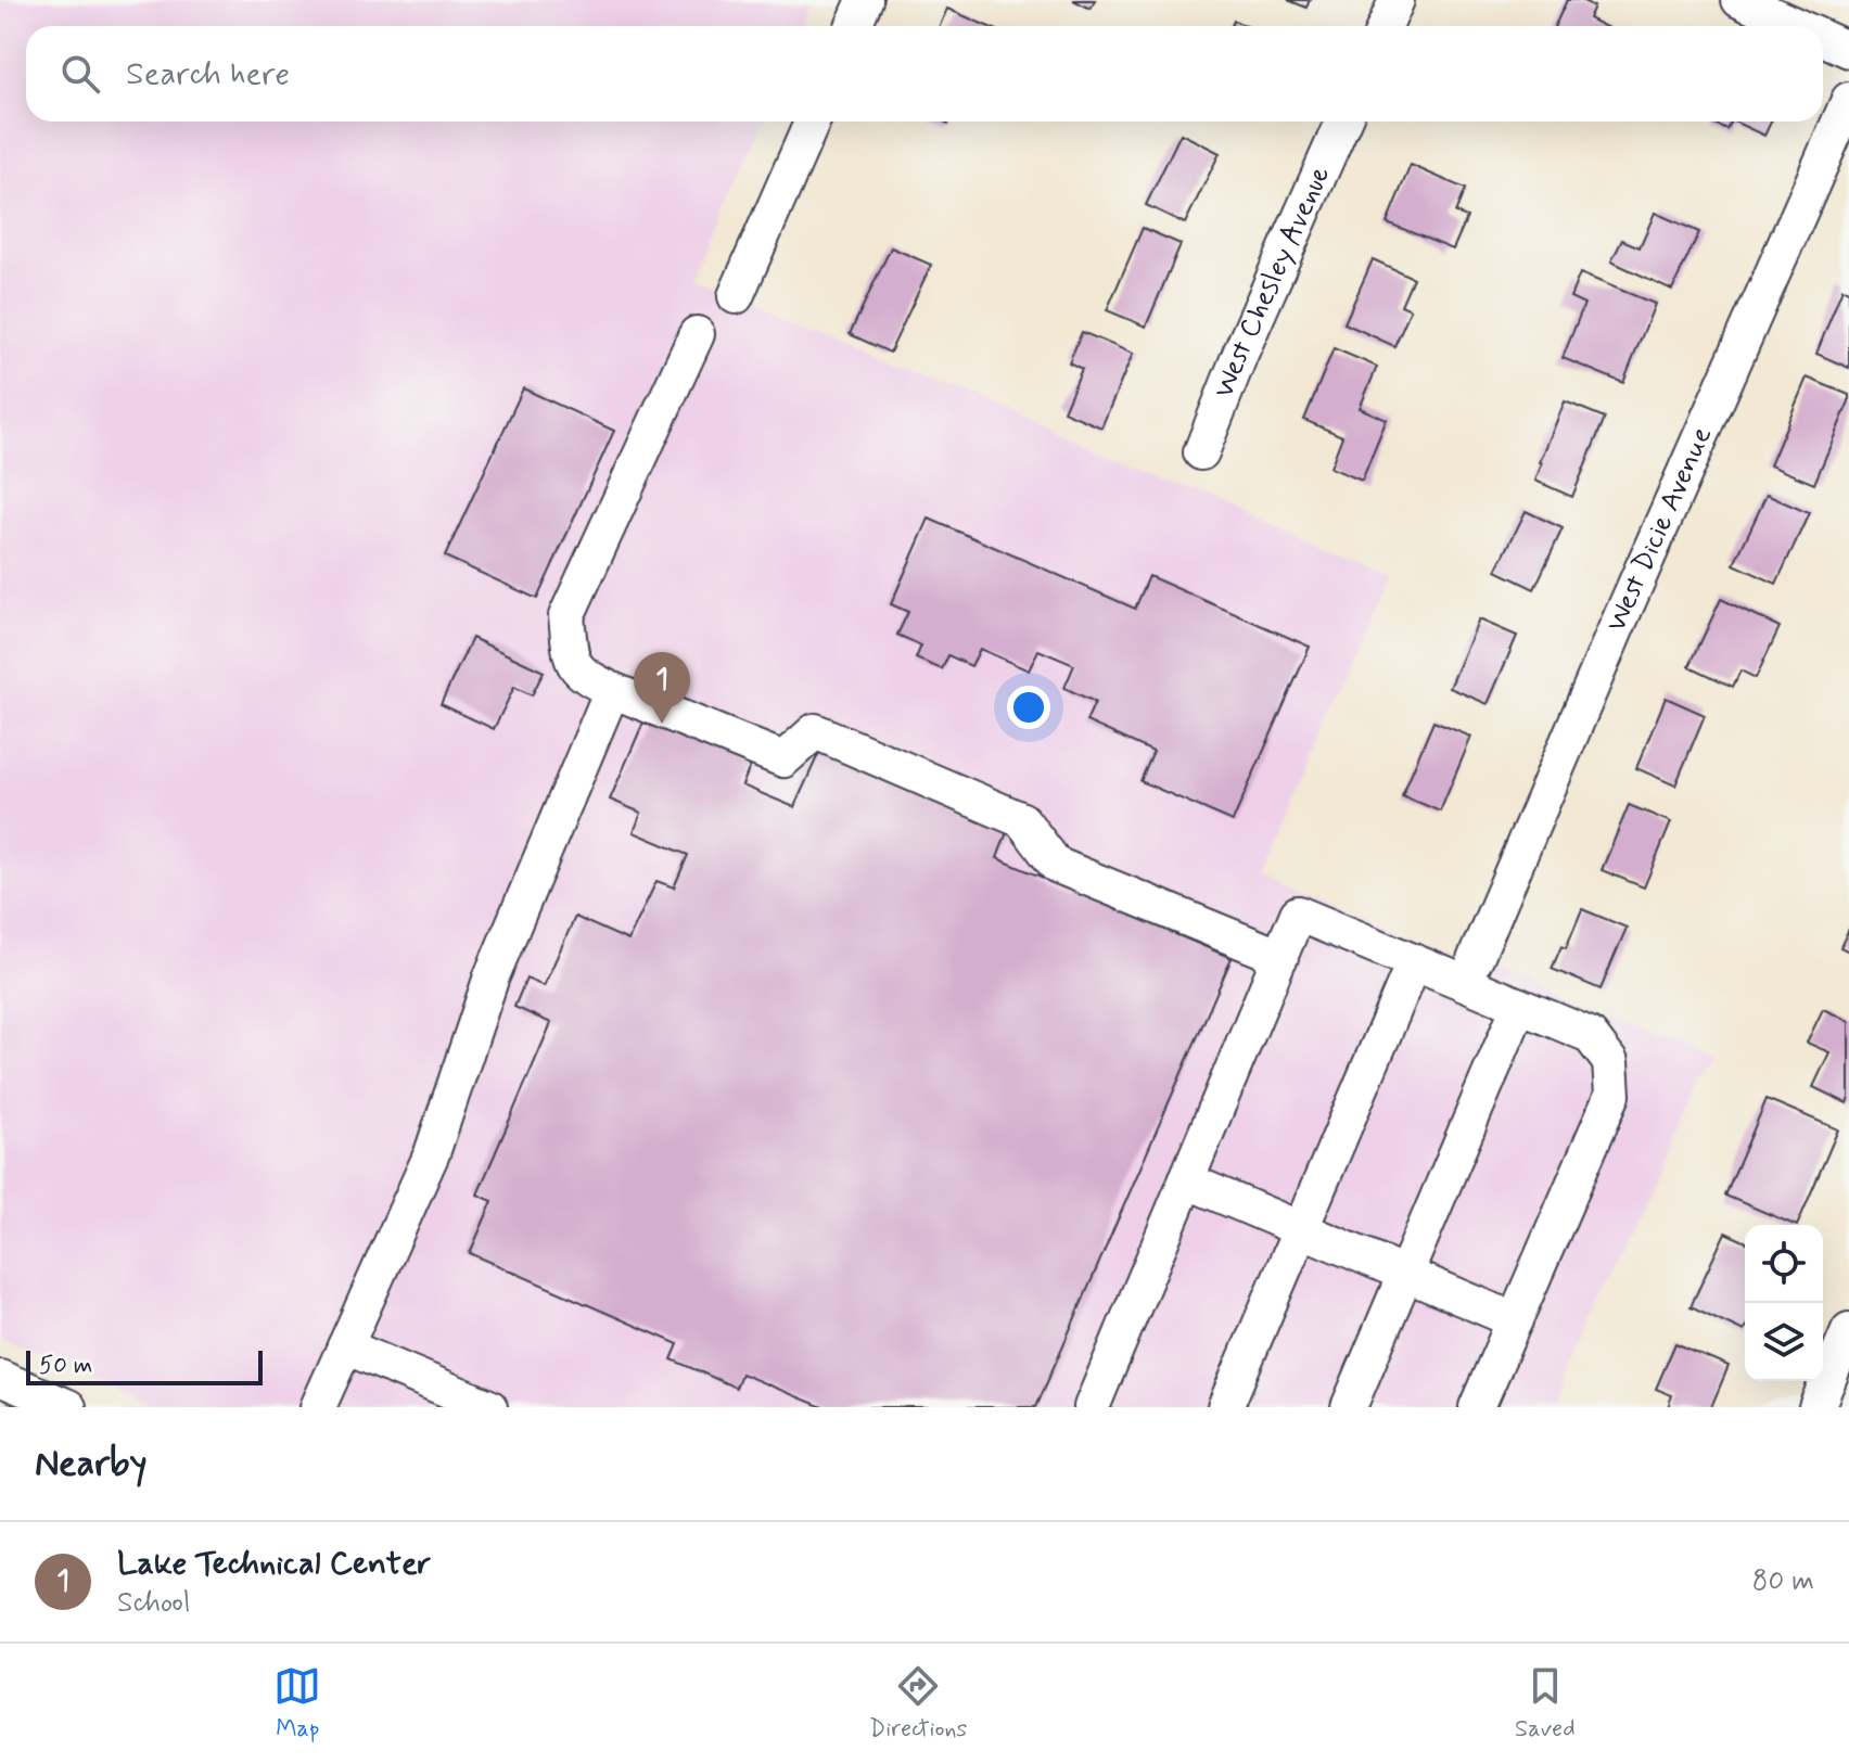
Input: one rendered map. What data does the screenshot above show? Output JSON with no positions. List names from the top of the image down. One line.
{"streets":{"street":["West Chesley Avenue","West Dicie Avenue"]},"scale_bar":"50 m","page":{"search":"Search here","pins":"1","scale":"50 m","heading":"Nearby","list":[{"mark":"1","name":"Lake Technical Center","note":"School","value":"80 m"}],"nav":["Map","Directions","Saved"]}}
